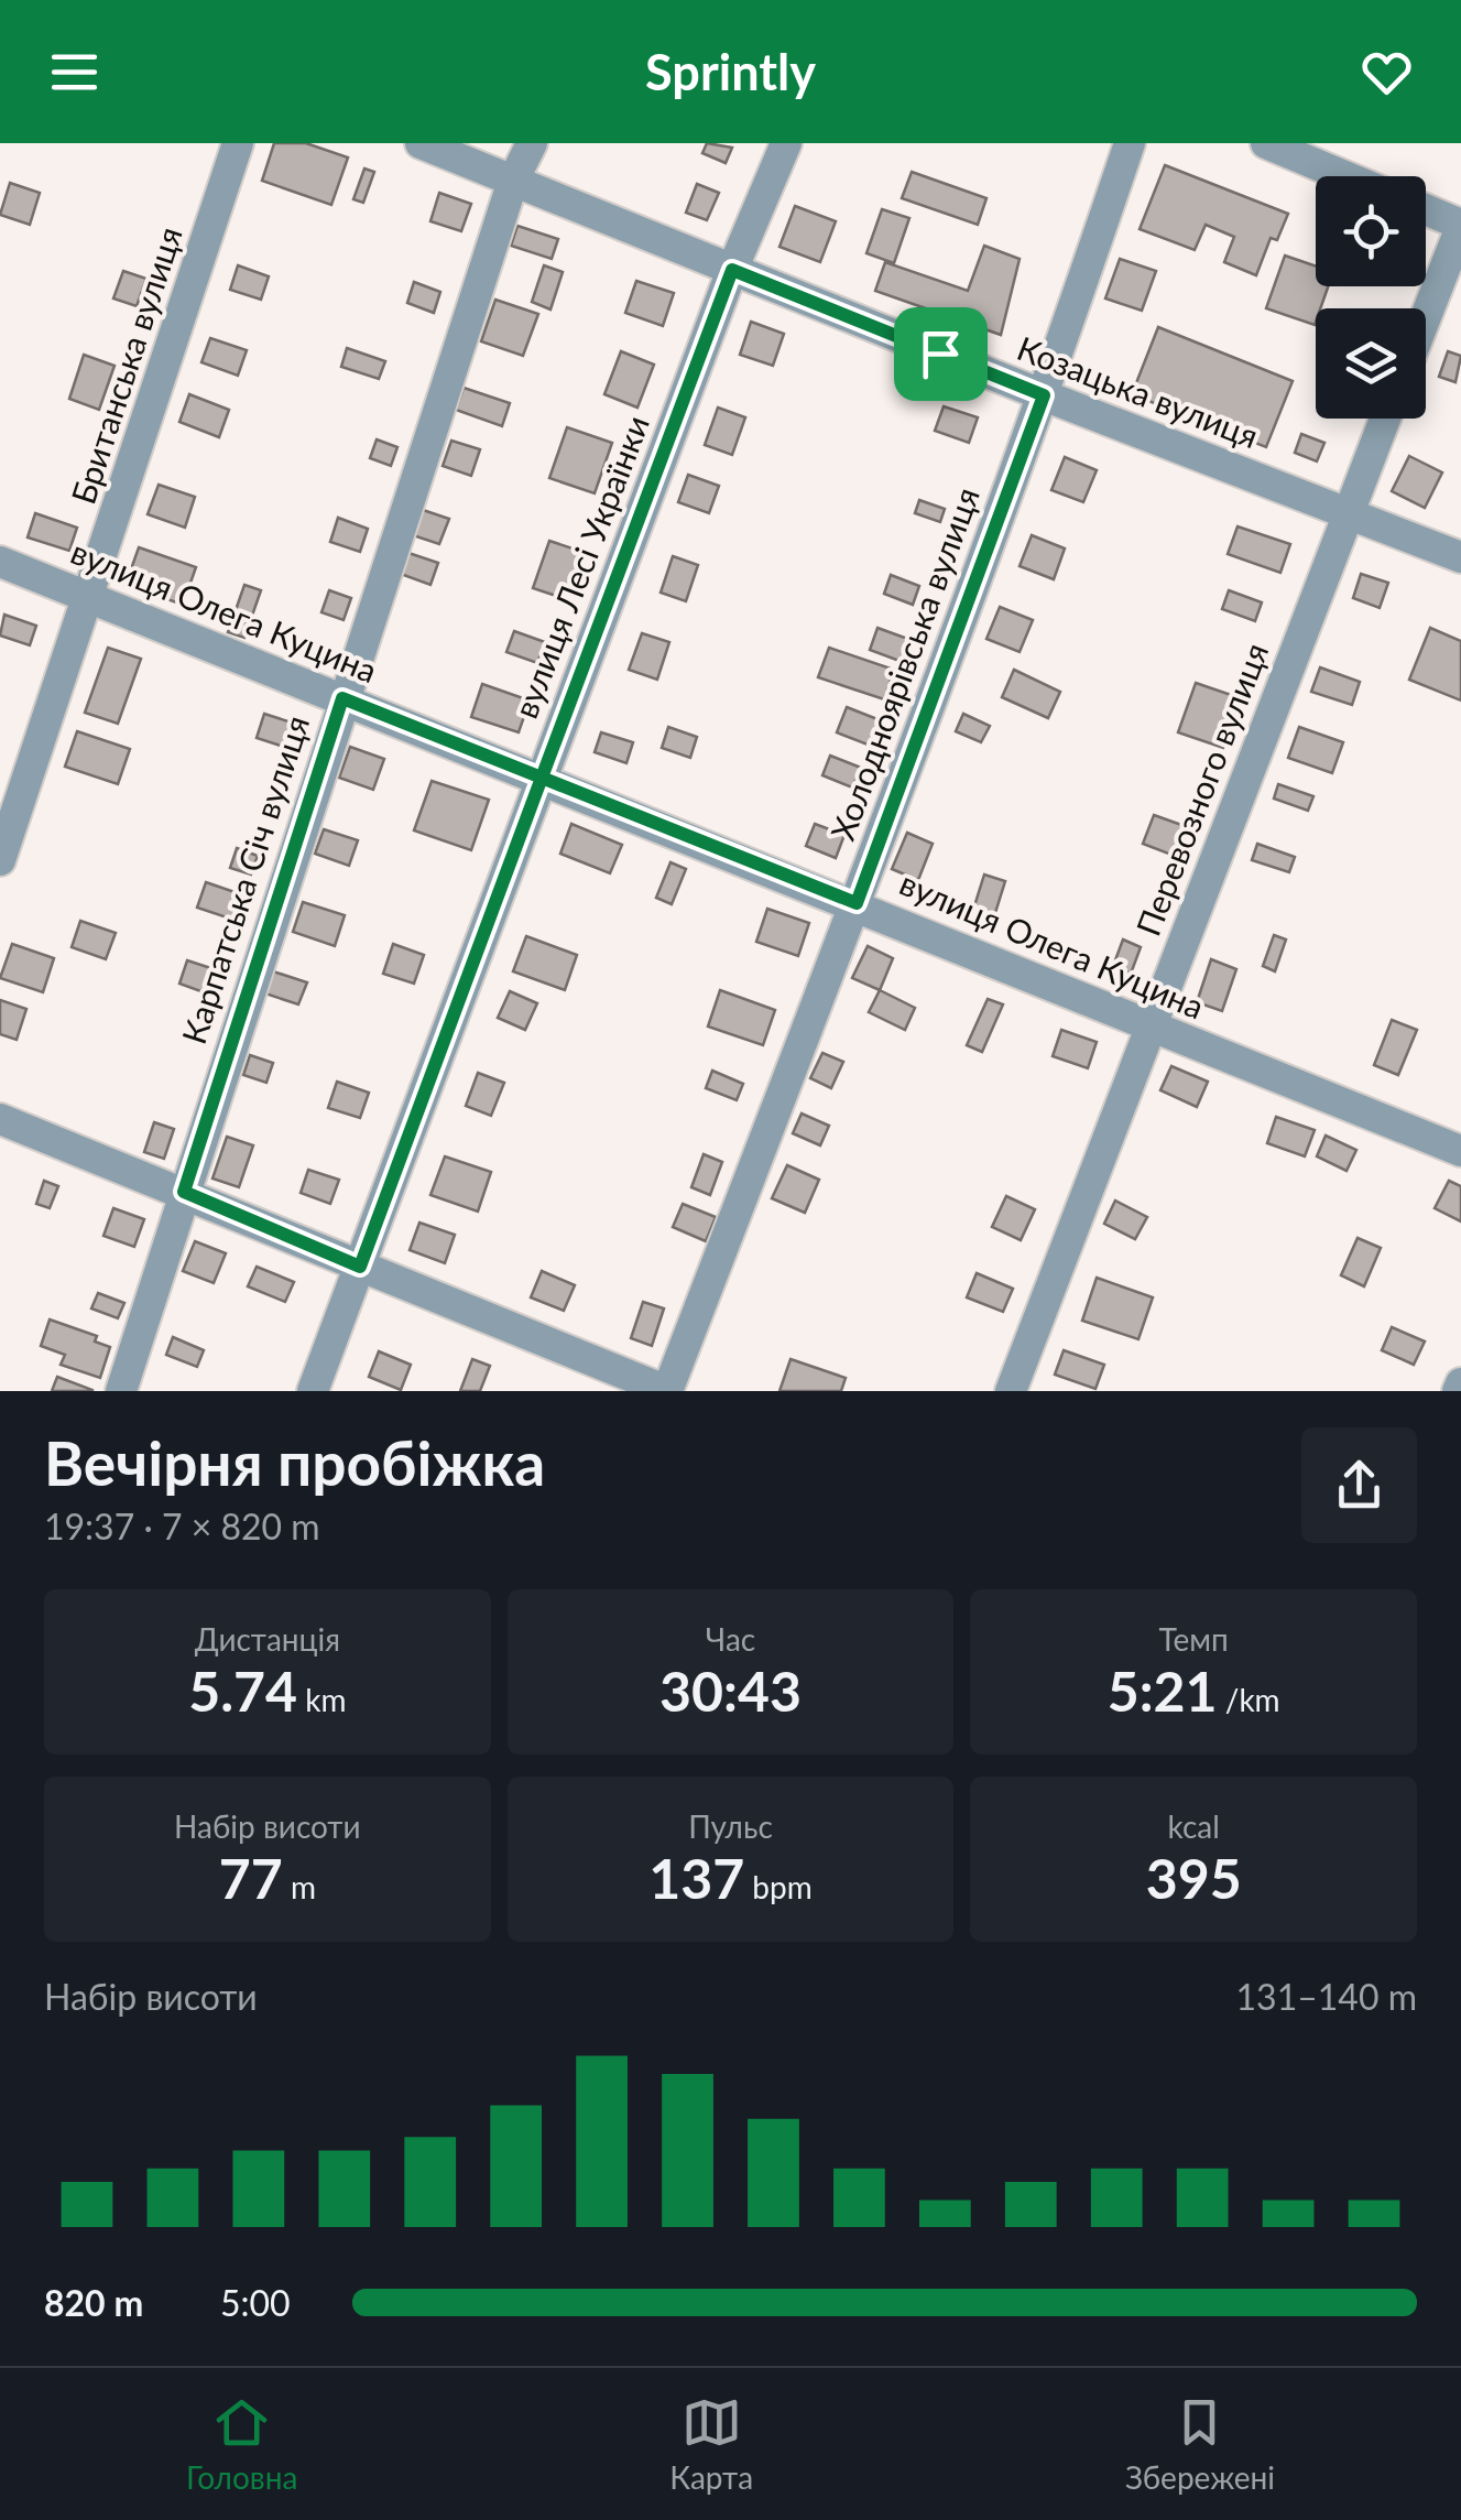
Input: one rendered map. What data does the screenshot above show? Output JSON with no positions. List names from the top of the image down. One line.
{"streets":{"street":["Британська вулиця","Козацька вулиця","вулиця Лесі Українки","вулиця Олега Куцина","Холодноярівська вулиця","Перевозного вулиця","Карпатська Січ вулиця"]},"crossings":[["Британська вулиця","вулиця Олега Куцина"],["Козацька вулиця","вулиця Лесі Українки"],["Козацька вулиця","Холодноярівська вулиця"],["Козацька вулиця","Перевозного вулиця"],["Козацька вулиця","Карпатська Січ вулиця"],["вулиця Лесі Українки","вулиця Олега Куцина"],["вулиця Олега Куцина","Холодноярівська вулиця"],["вулиця Олега Куцина","Перевозного вулиця"],["вулиця Олега Куцина","Карпатська Січ вулиця"]],"page":{"header":"Sprintly","heading":["Вечірня пробіжка","19:37 · 7 × 820 m"],"stats":[["Дистанція","5.74 km"],["Час","30:43"],["Темп","5:21 /km"],["Набір висоти","77 m"],["Пульс","137 bpm"],["kcal","395"]],"chart":["Набір висоти","131–140 m"],"list":[{"name":"820 m","note":"5:00"}],"tabs":["Головна","Карта","Збережені"]}}
